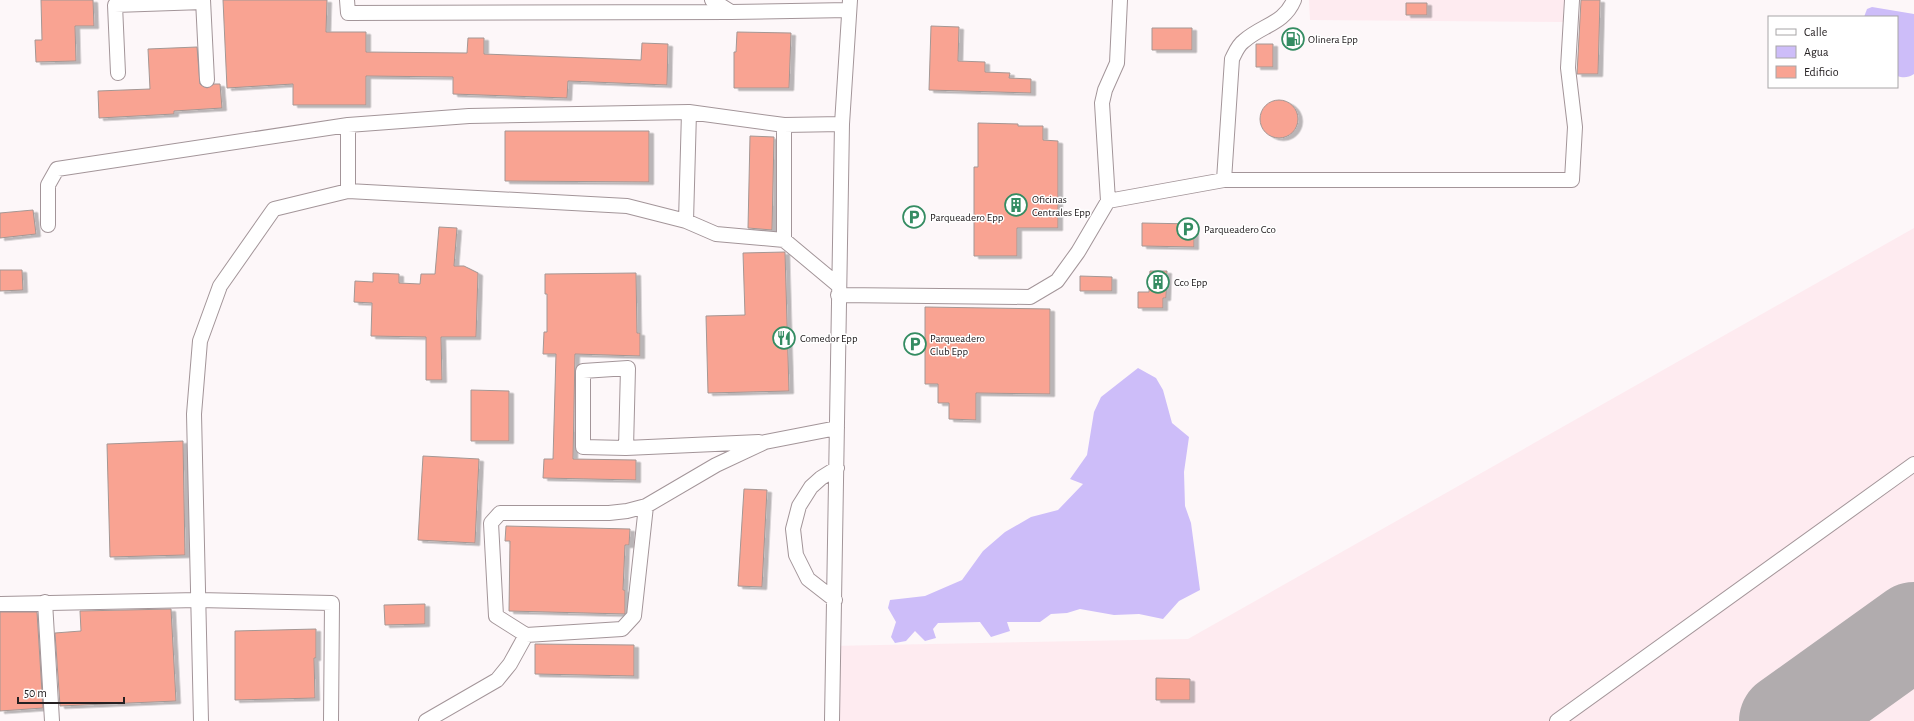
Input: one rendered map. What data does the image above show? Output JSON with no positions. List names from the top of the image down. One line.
{"places":{"fuel station":["Olinera Epp"],"building":["Oficinas Centrales Epp","Cco Epp"],"parking":["Parqueadero Epp","Parqueadero Cco","Parqueadero Club Epp"],"restaurant":["Comedor Epp"]},"legend":["Calle","Agua","Edificio"],"scale_bar":"50 m"}
